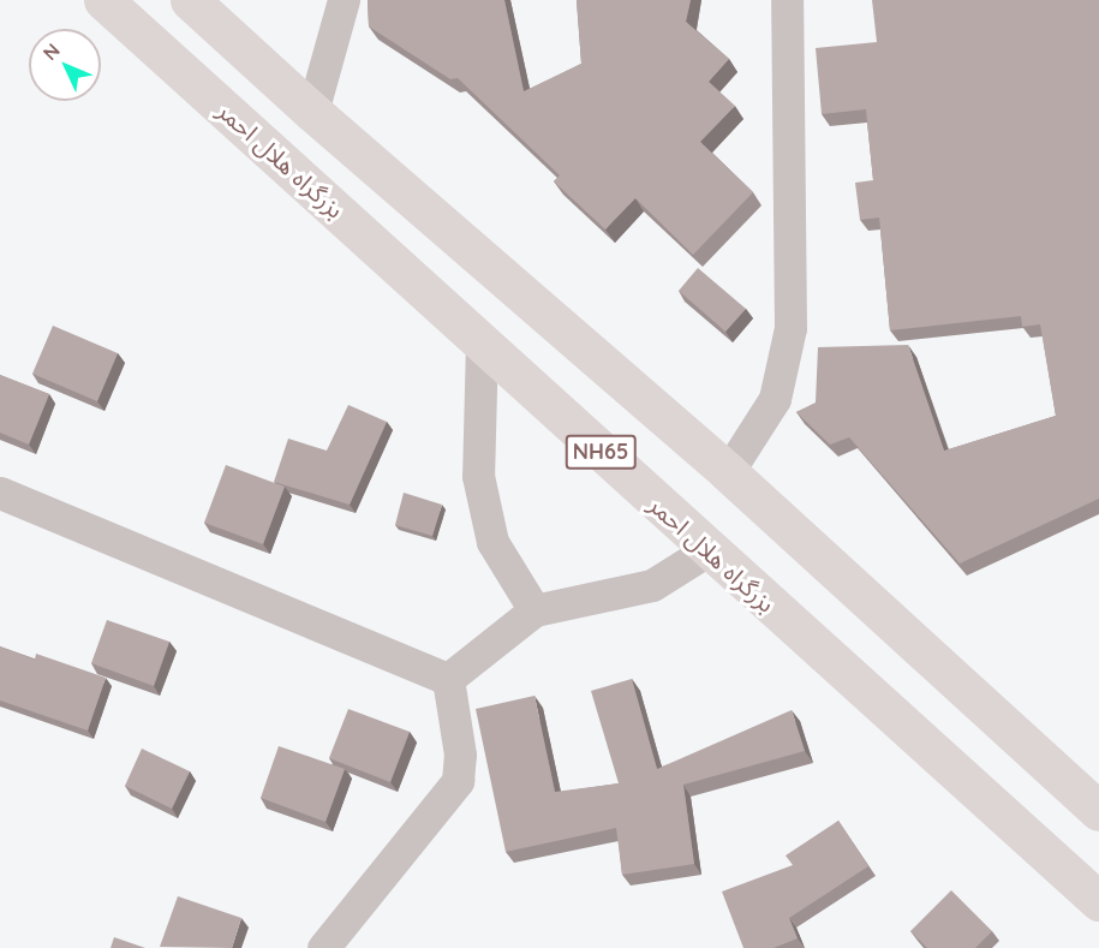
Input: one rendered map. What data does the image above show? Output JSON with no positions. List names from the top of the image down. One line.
{"streets":{"highway":["بزرگراه هلال احمر","NH65"]},"north":"top left"}
